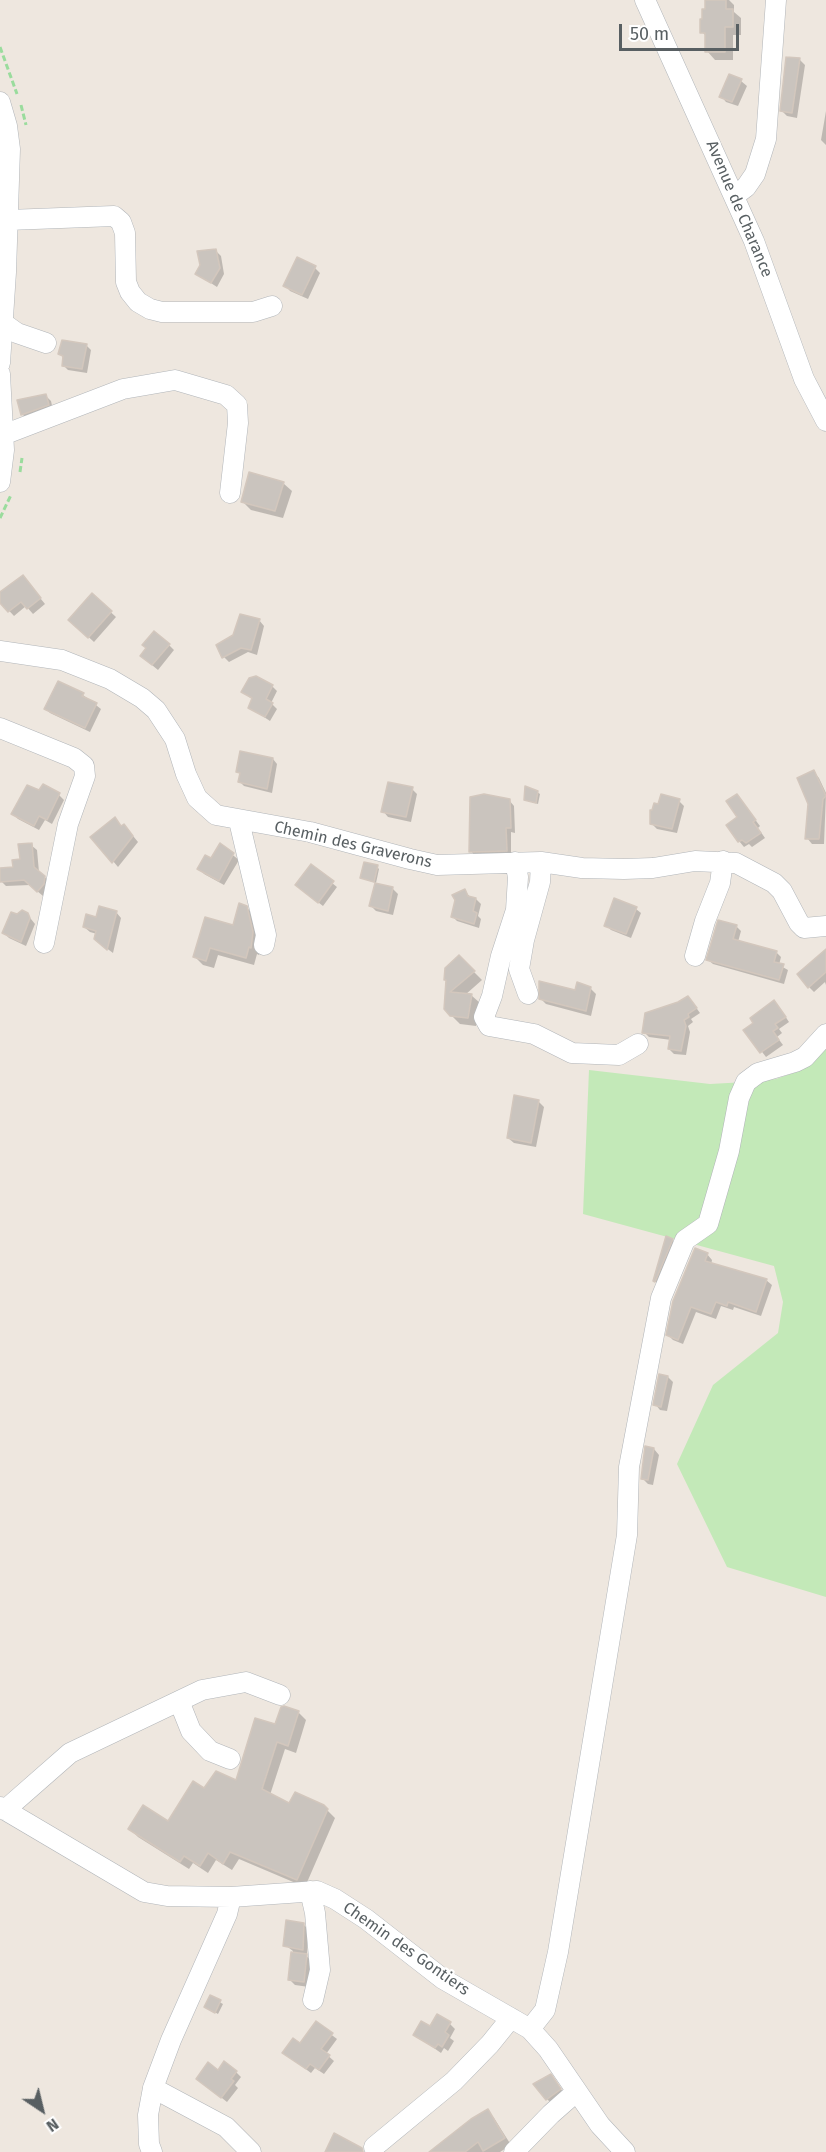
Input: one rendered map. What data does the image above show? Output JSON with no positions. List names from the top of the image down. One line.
{"streets":{"street":["Avenue de Charance","Chemin des Graverons","Chemin des Gontiers"]},"scale_bar":"50 m","north":"bottom right"}
